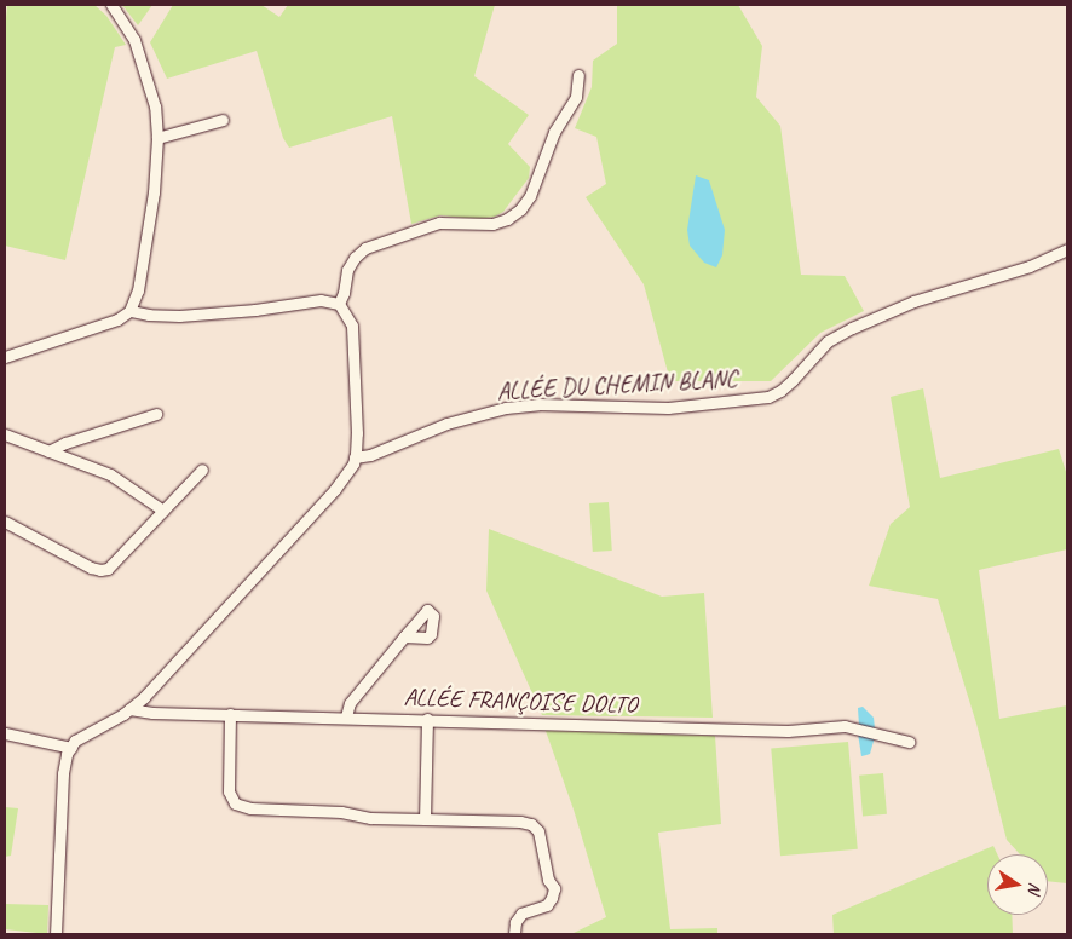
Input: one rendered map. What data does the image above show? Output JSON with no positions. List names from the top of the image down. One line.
{"streets":{"street":["ALLÉE DU CHEMIN BLANC","ALLÉE FRANÇOISE DOLTO"]},"north":"right"}
